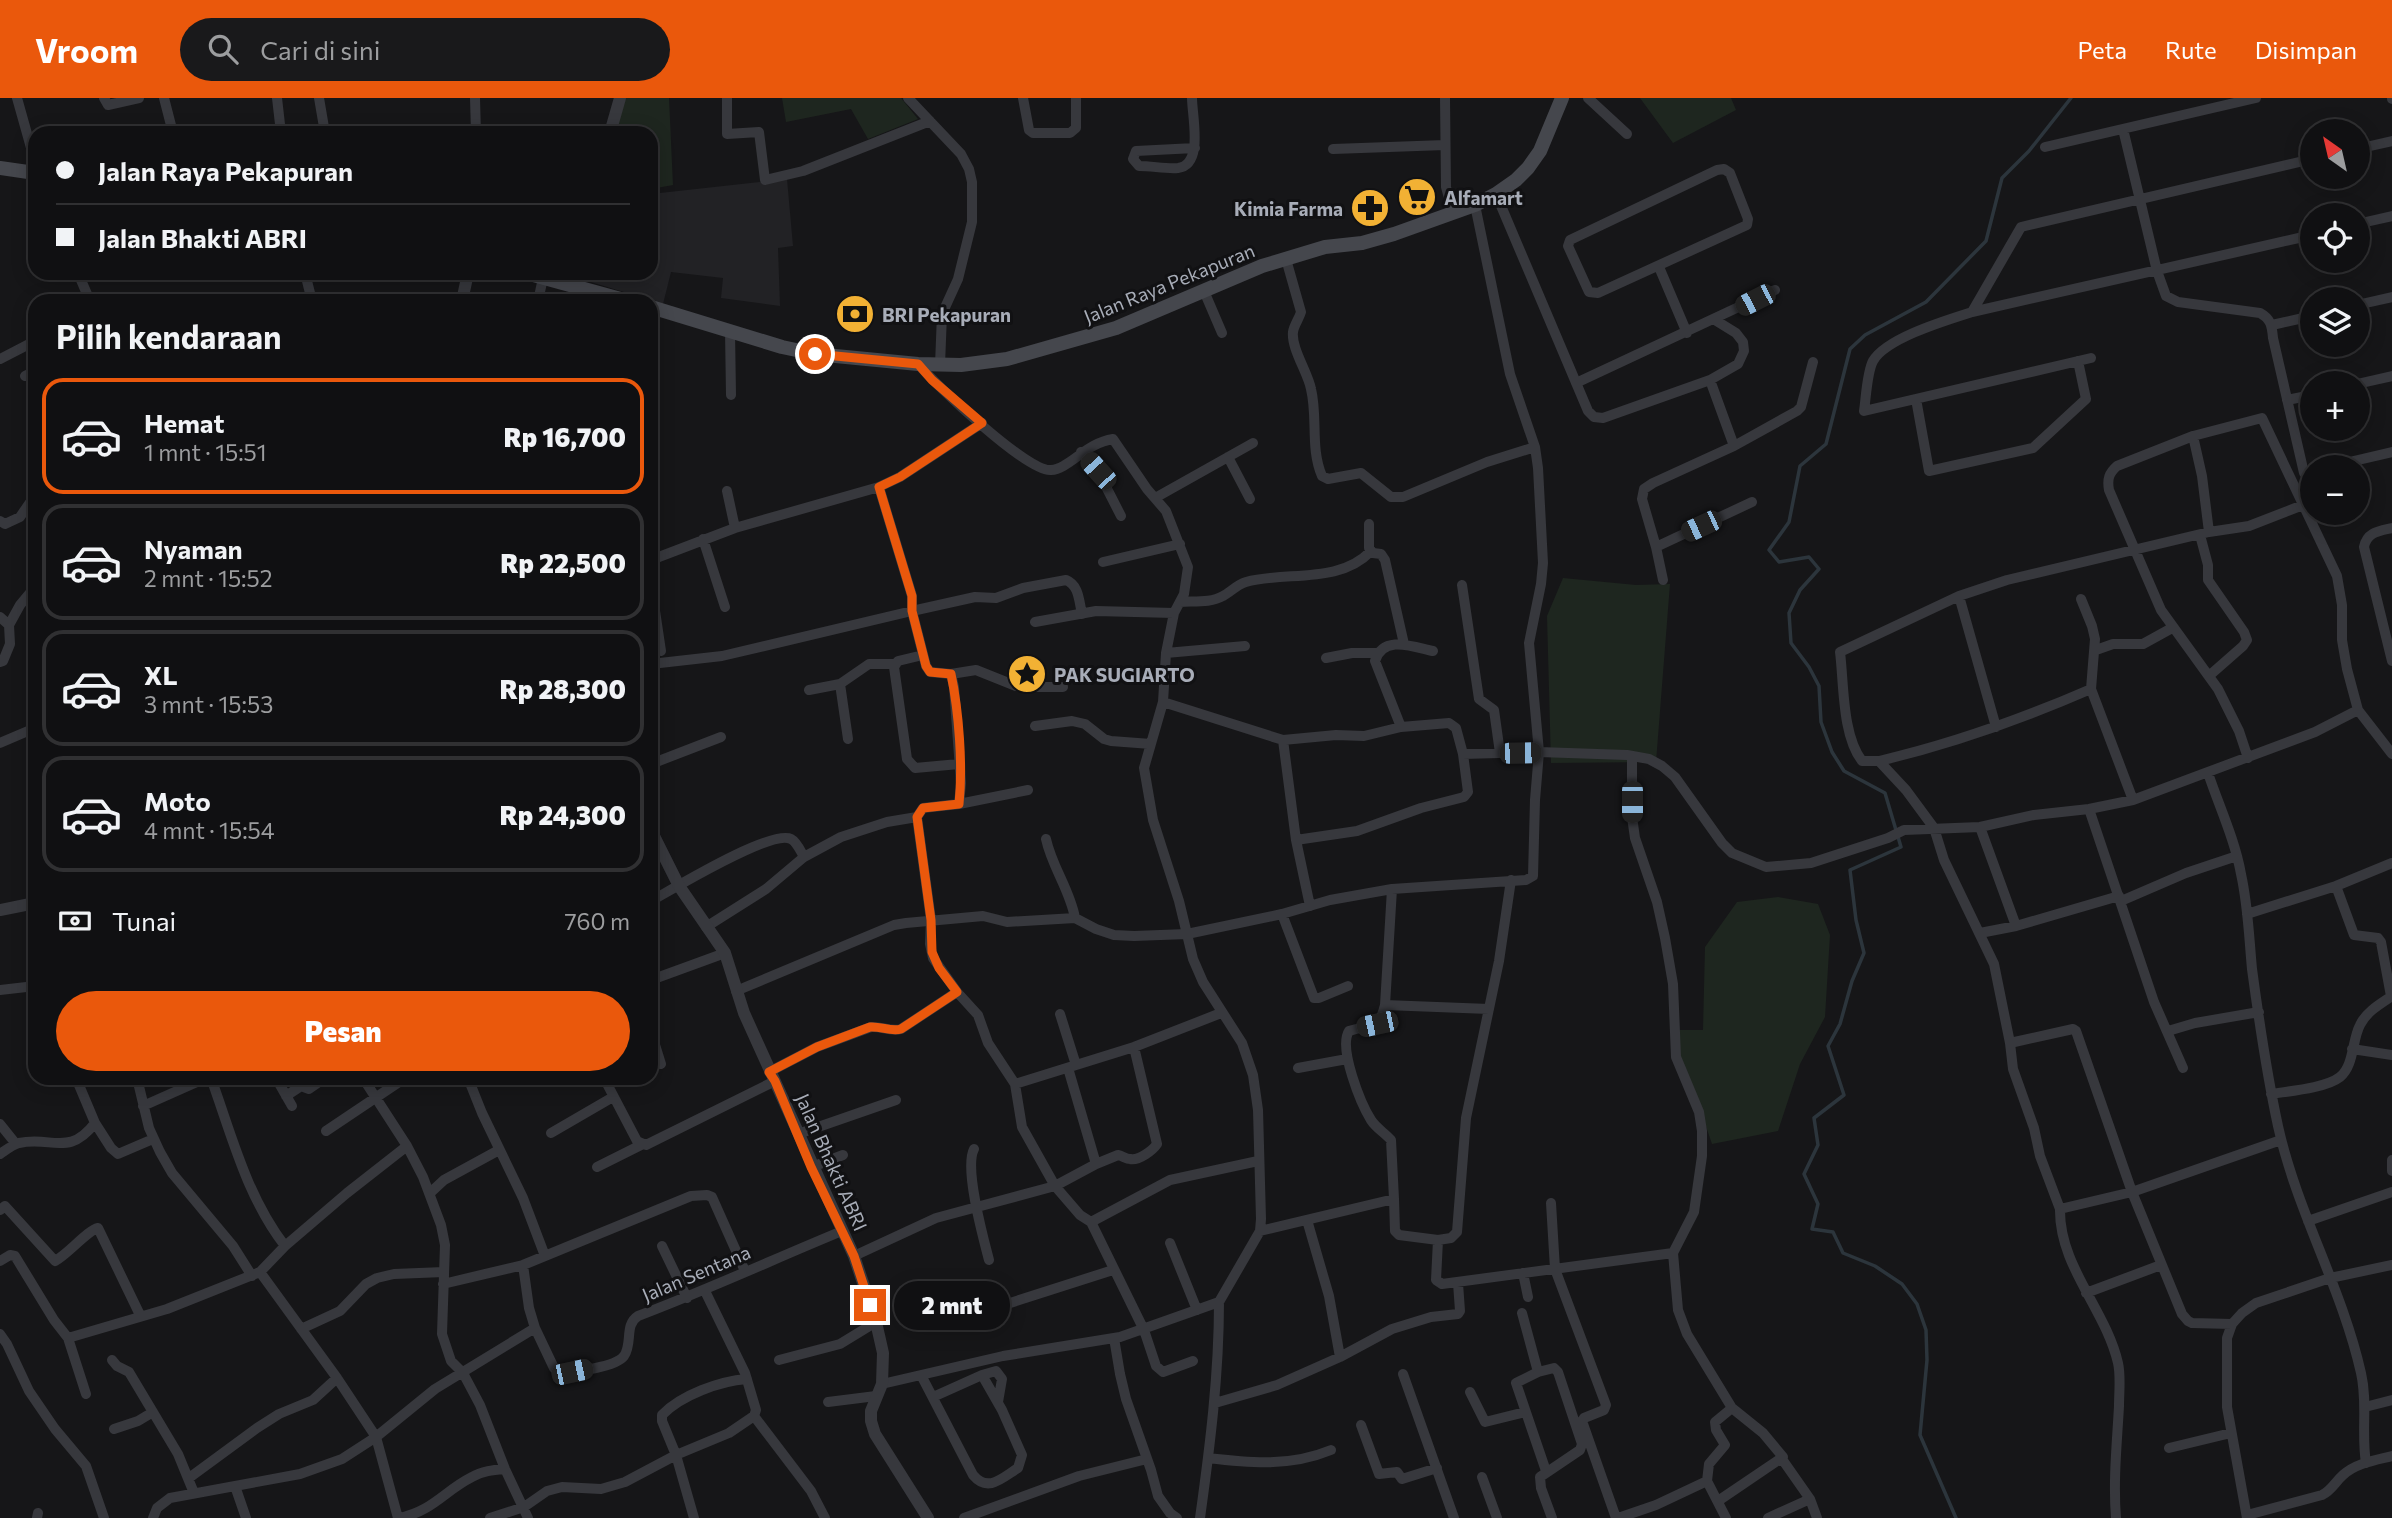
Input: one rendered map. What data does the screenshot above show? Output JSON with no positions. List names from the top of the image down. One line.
{"streets":{"main road":["Jalan Raya Pekapuran"],"street":["Jalan Bhakti ABRI","Jalan Sentana"]},"crossings":[["Jalan Bhakti ABRI","Jalan Sentana"]],"places":{"supermarket":["Alfamart"],"pharmacy":["Kimia Farma"],"bank":["BRI Pekapuran"],"place":["PAK SUGIARTO"]},"north":"top left","page":{"header":"Vroom","search":"Cari di sini","nav":["Peta","Rute","Disimpan"],"map_buttons":["+","−"],"banner":["Jalan Raya Pekapuran","Jalan Bhakti ABRI"],"heading":"Pilih kendaraan","list":[{"name":"Hemat","note":"1 mnt · 15:51","value":"Rp 16,700"},{"name":"Nyaman","note":"2 mnt · 15:52","value":"Rp 22,500"},{"name":"XL","note":"3 mnt · 15:53","value":"Rp 28,300"},{"name":"Moto","note":"4 mnt · 15:54","value":"Rp 24,300"}],"pay":["Tunai","760 m"],"buttons":"Pesan","bubble":"2 mnt"}}
